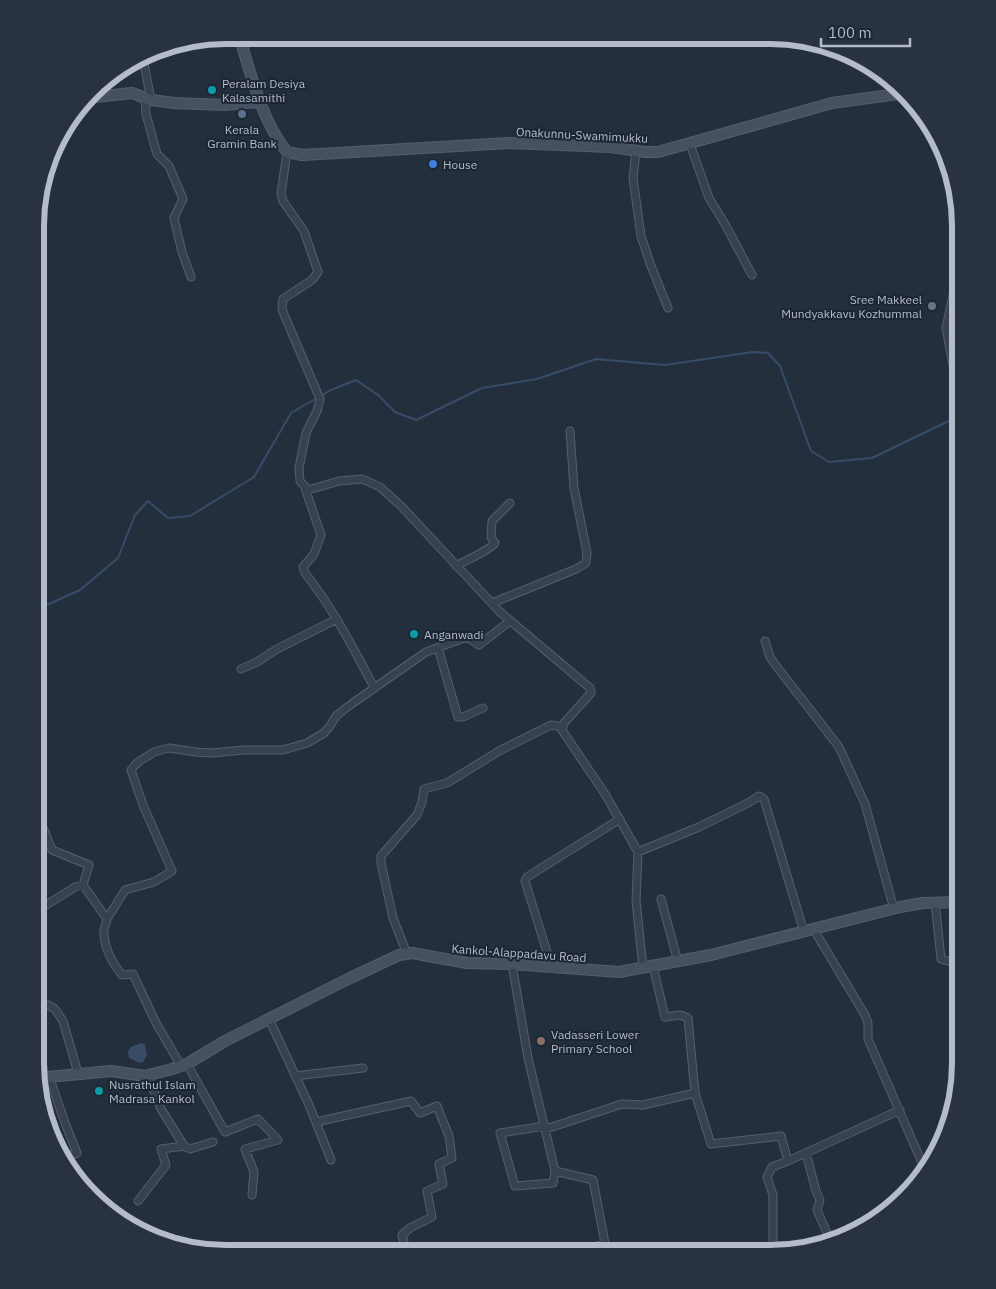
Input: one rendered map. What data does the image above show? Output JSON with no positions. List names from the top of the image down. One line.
{"streets":{"main road":["Onakunnu-Swamimukku","Kankol-Alappadavu Road"]},"places":["Peralam Desiya Kalasamithi","Kerala Gramin Bank","House","Sree Makkeel Mundyakkavu Kozhummal","Anganwadi","Vadasseri Lower Primary School","Nusrathul Islam Madrasa Kankol"],"scale_bar":"100 m"}
